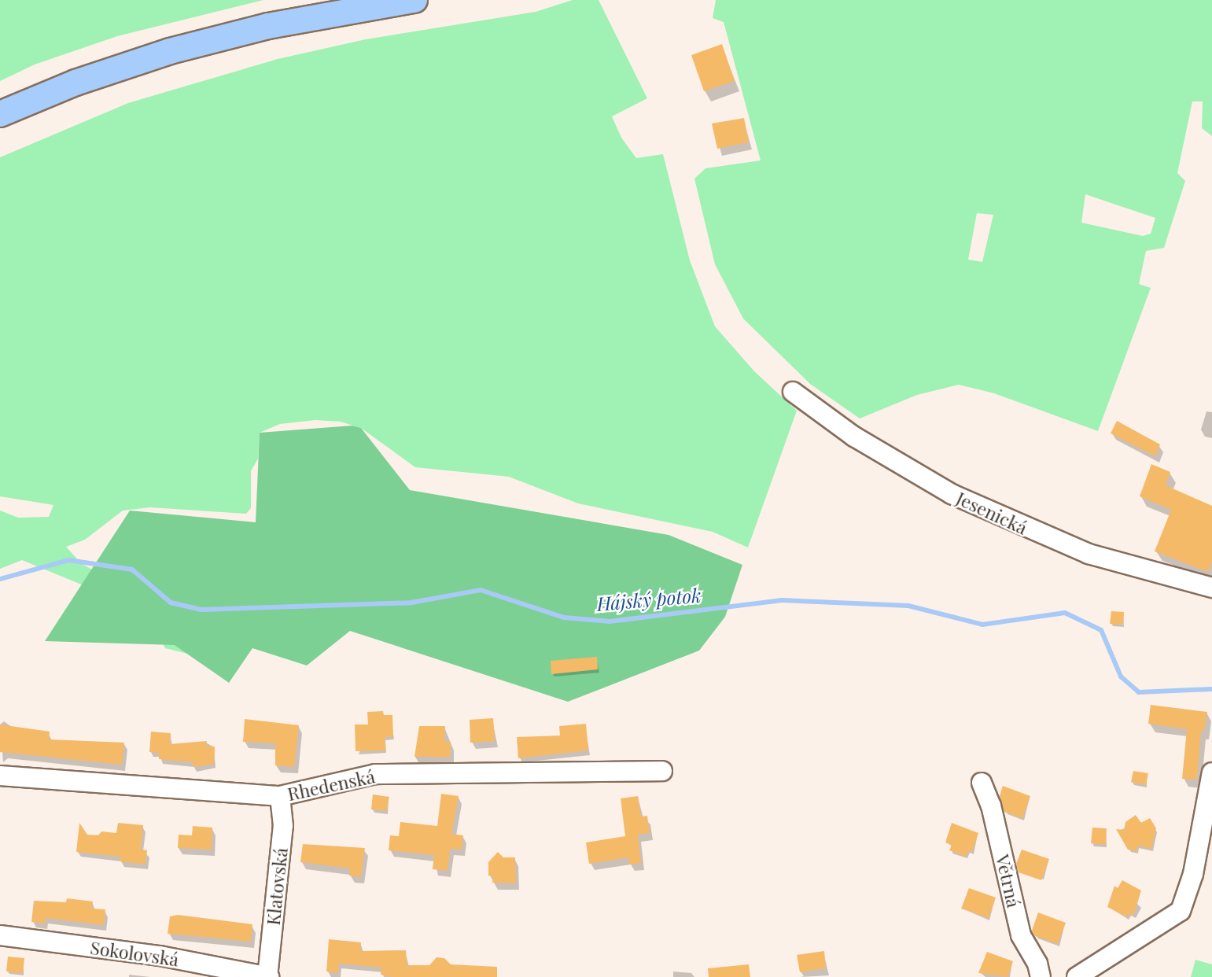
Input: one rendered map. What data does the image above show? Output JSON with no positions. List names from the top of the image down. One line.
{"streets":{"street":["Jesenická","Rhedenská","Větrná","Klatovská","Sokolovská"]},"crossings":[["Rhedenská","Klatovská"],["Klatovská","Sokolovská"]],"water":["Hájský potok"]}
